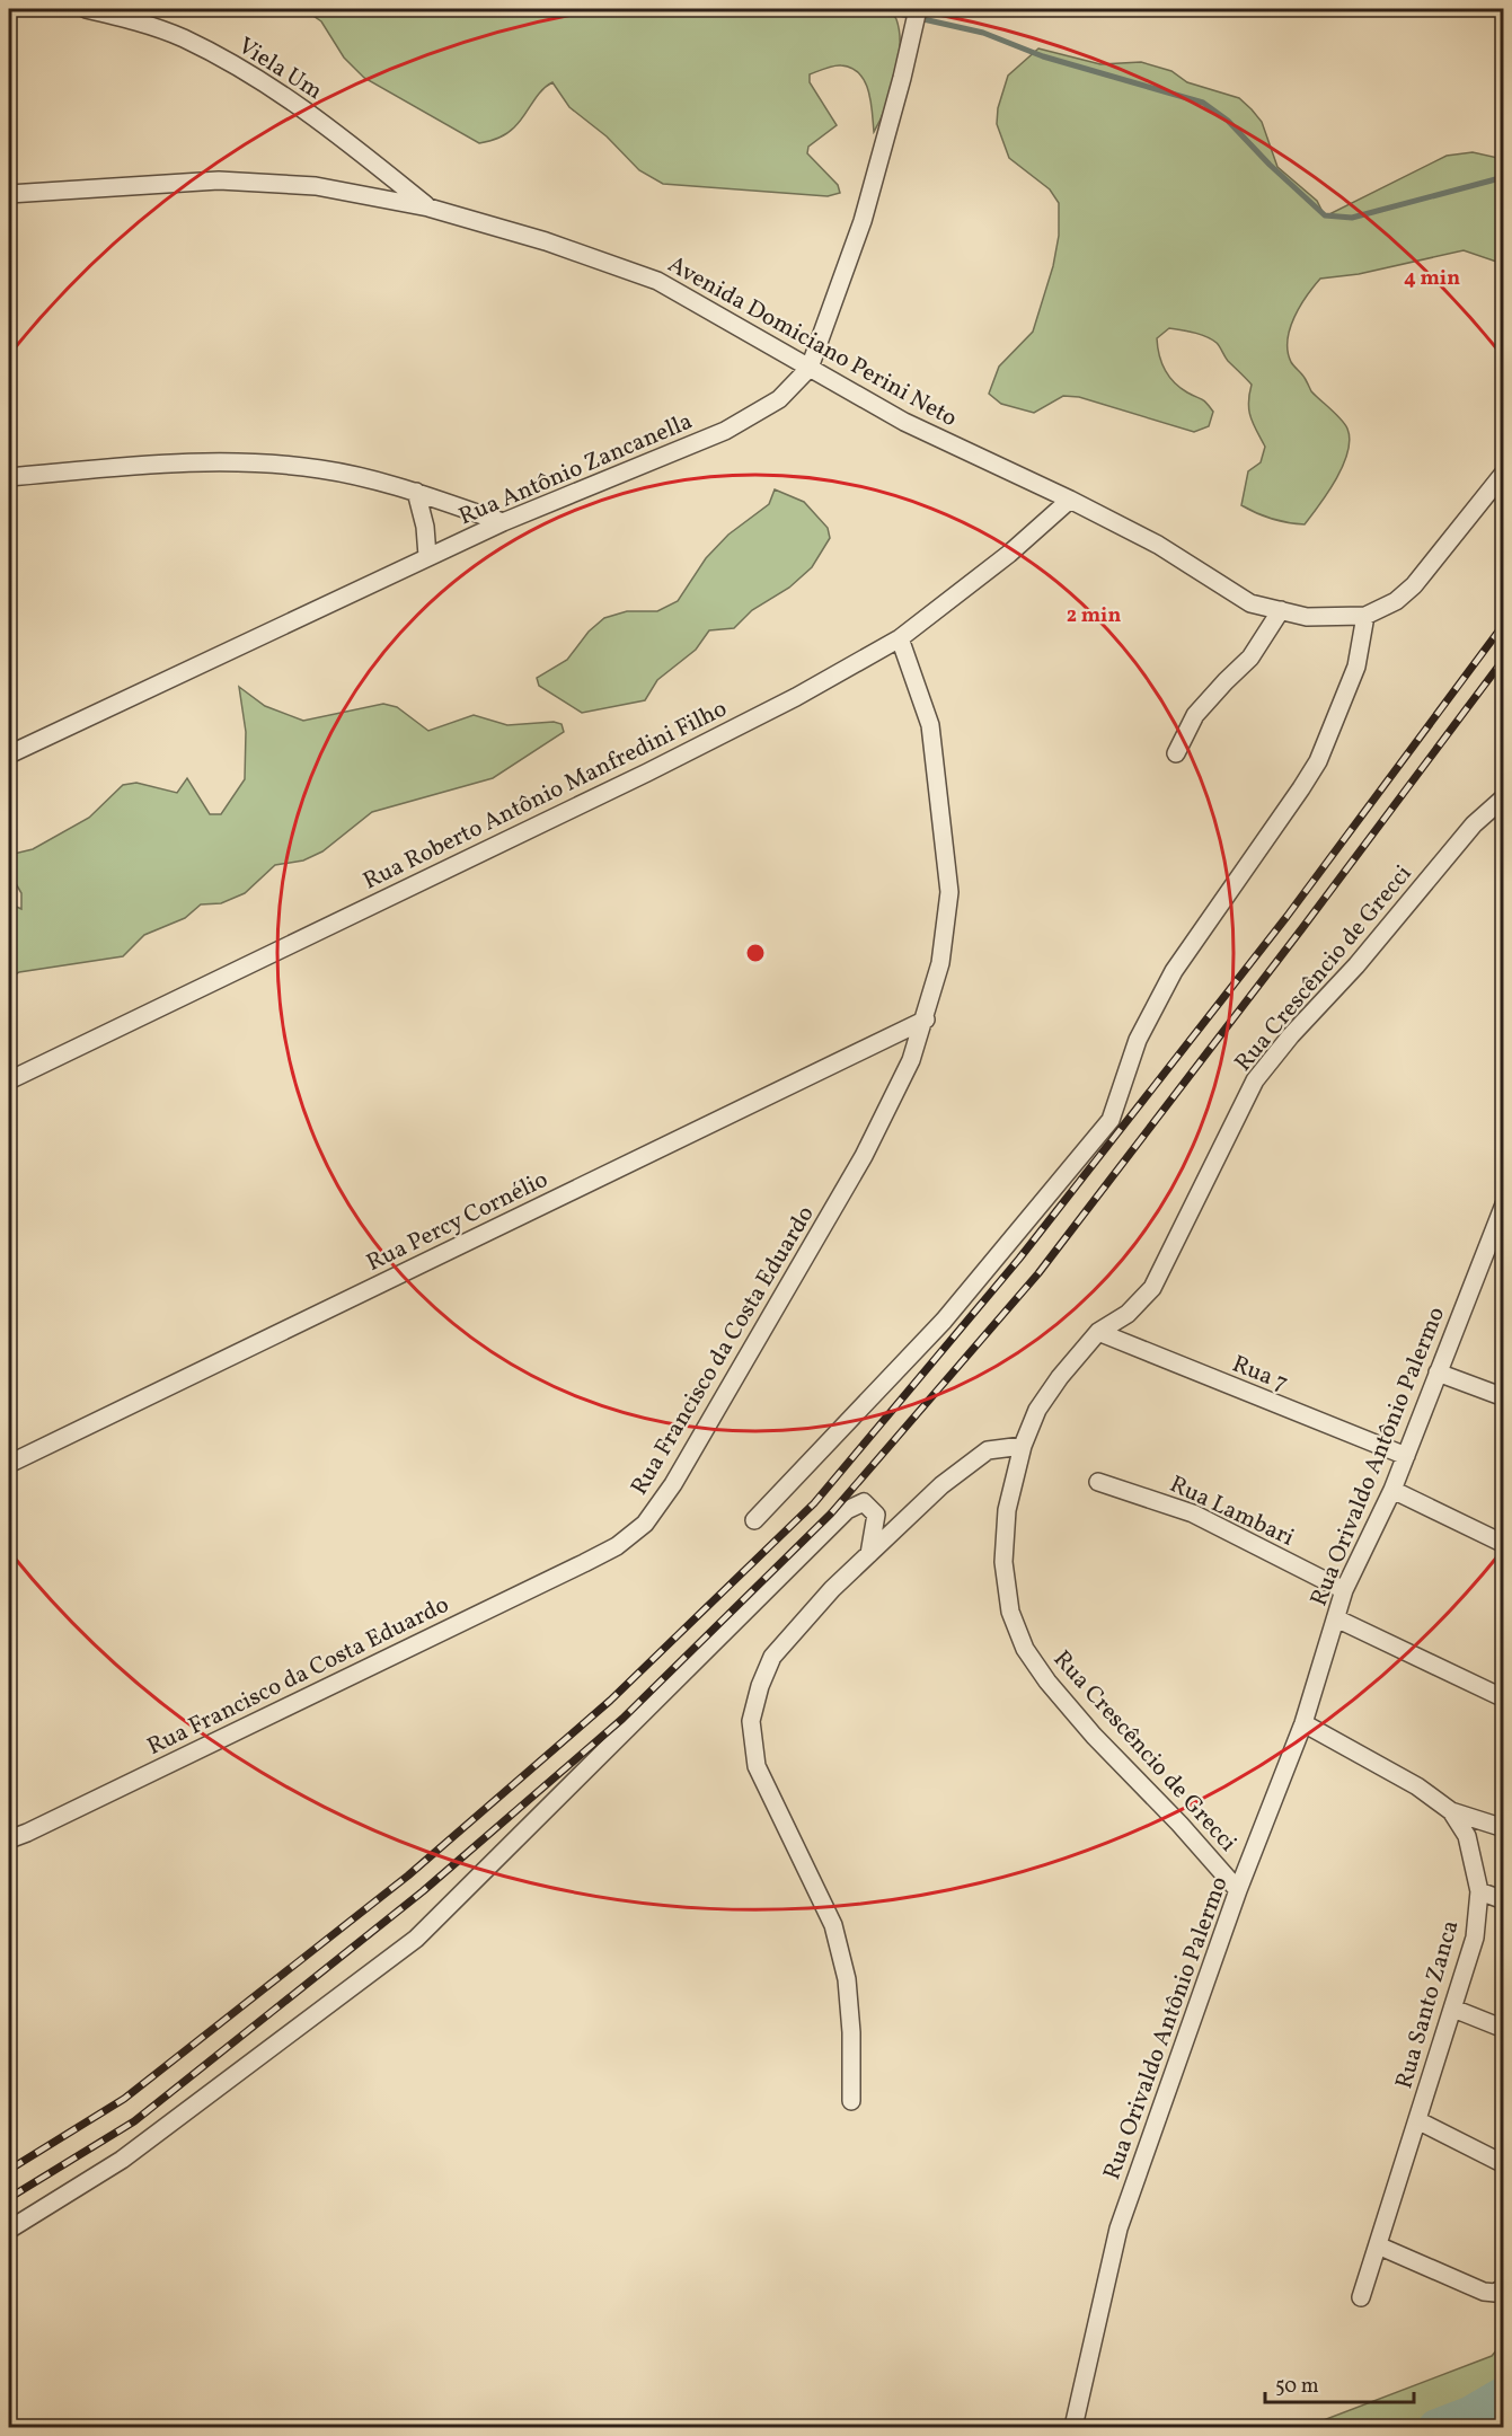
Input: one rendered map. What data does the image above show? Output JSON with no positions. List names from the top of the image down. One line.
{"streets":{"street":["Viela Um","Avenida Domiciano Perini Neto","Rua Antônio Zancanella","Rua Roberto Antônio Manfredini Filho","Rua Crescêncio de Grecci","Rua Percy Cornélio","Rua Francisco da Costa Eduardo","Rua 7","Rua Orivaldo Antônio Palermo","Rua Lambari","Rua Santo Zanca"]},"crossings":[["Viela Um","Avenida Domiciano Perini Neto"],["Avenida Domiciano Perini Neto","Rua Antônio Zancanella"],["Avenida Domiciano Perini Neto","Rua Roberto Antônio Manfredini Filho"],["Rua Roberto Antônio Manfredini Filho","Rua Francisco da Costa Eduardo"],["Rua Crescêncio de Grecci","Rua 7"],["Rua Crescêncio de Grecci","Rua Orivaldo Antônio Palermo"],["Rua Percy Cornélio","Rua Francisco da Costa Eduardo"],["Rua 7","Rua Orivaldo Antônio Palermo"],["Rua Orivaldo Antônio Palermo","Rua Lambari"],["Rua Orivaldo Antônio Palermo","Rua Santo Zanca"]],"scale_bar":"50 m","rings":["4 min","2 min"]}
